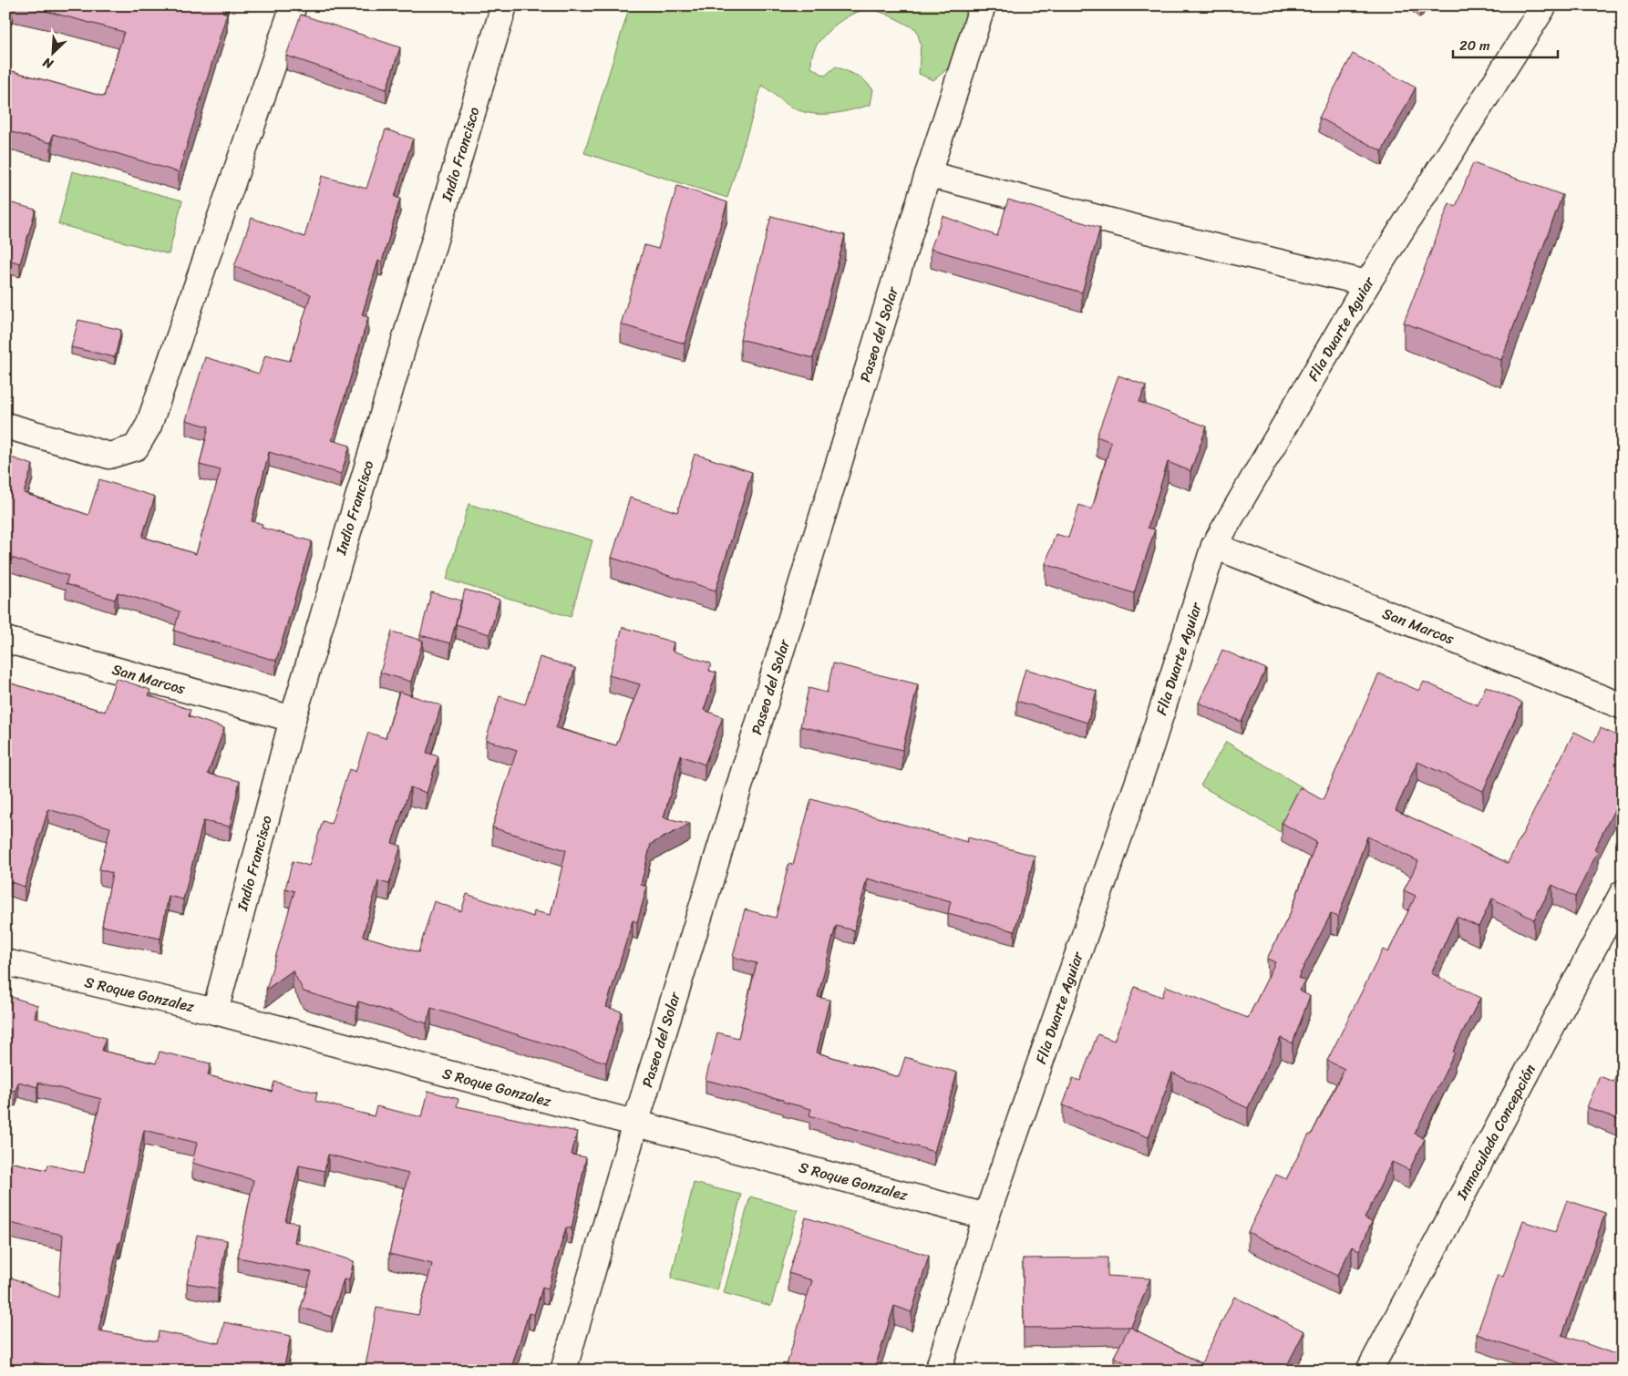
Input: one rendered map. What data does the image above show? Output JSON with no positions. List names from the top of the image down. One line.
{"streets":{"street":["Indio Francisco","Flia Duarte Aguiar","Paseo del Solar","San Marcos","S Roque Gonzalez","Inmaculada Concepción"]},"crossings":[["Indio Francisco","San Marcos"],["Indio Francisco","S Roque Gonzalez"],["Flia Duarte Aguiar","San Marcos"],["Flia Duarte Aguiar","S Roque Gonzalez"],["Paseo del Solar","S Roque Gonzalez"]],"scale_bar":"20 m","north":"bottom left"}
